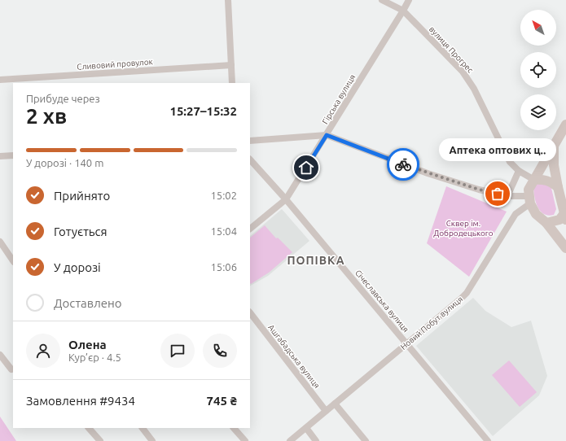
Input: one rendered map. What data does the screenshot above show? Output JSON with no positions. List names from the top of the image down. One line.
{"streets":{"street":["вулиця Прогрес","Сливовий провулок","Гірська вулиця","Січеславська вулиця","Новий Побут вулиця","Ашгабадська вулиця"]},"crossings":[["вулиця Прогрес","Гірська вулиця"],["вулиця Прогрес","Новий Побут вулиця"],["Гірська вулиця","Січеславська вулиця"],["Січеславська вулиця","Новий Побут вулиця"],["Новий Побут вулиця","Ашгабадська вулиця"]],"districts":["ПОПІВКА"],"parks":["Сквер ім. Добродецького"],"places":["Аптека оптових ц‥"],"north":"top left","page":{"heading":["2 хв","Прибуде через","15:27–15:32"],"panel":["Олена","Кур’єр · 4.5","Замовлення #9434","745 ₴"],"bubble":"Аптека оптових ц‥","bar":"У дорозі · 140 m","list":[["Прийнято","15:02"],["Готується","15:04"],["У дорозі","15:06"],"Доставлено"]}}
